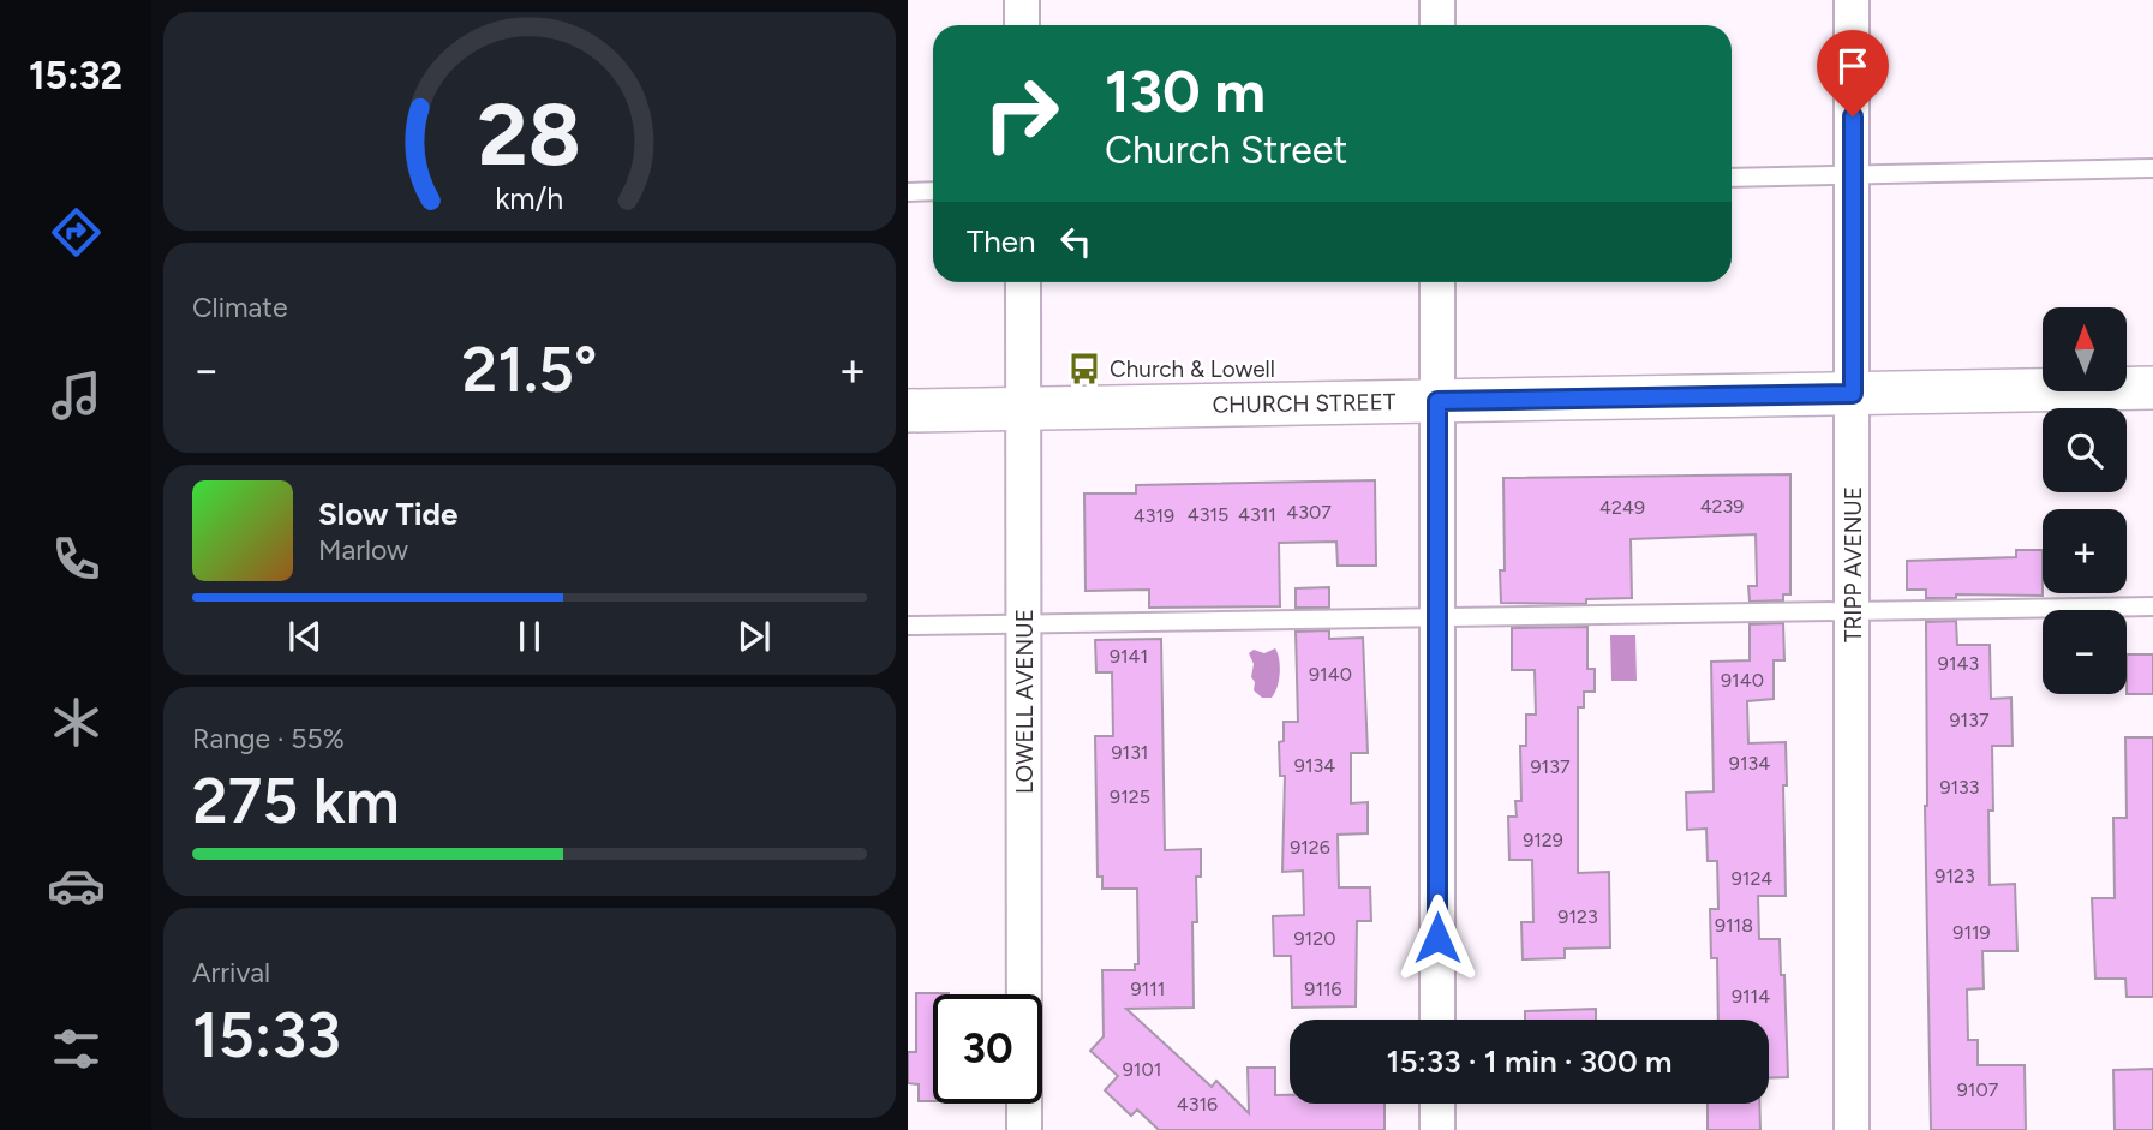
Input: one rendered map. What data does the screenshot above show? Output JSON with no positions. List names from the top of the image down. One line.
{"streets":{"street":["CHURCH STREET","TRIPP AVENUE","LOWELL AVENUE"]},"crossings":[["CHURCH STREET","TRIPP AVENUE"],["CHURCH STREET","LOWELL AVENUE"]],"places":{"bus stop":["Church & Lowell"]},"house_numbers":["4239","4249","4307","4315","4311","4319","9141","9143","9140","9140","9137","9131","9134","9134","9137","9133","9125","9129","9126","9123","9124","9123","9118","9119","9120","9111","9116","9114","9101","9107","4316"],"north":"top","page":{"tabs":"15:32","turn":["130 m","Church Street"],"then":"Then","tile":["Climate",["Range · 55%","275 km"],["Arrival","15:33"]],"map_buttons":["+","−"],"heat":["−","21.5°","+"],"song":["Slow Tide","Marlow"],"limit":"30","trip":"15:33 · 1 min · 300 m","gauge":["28","km/h"]}}
